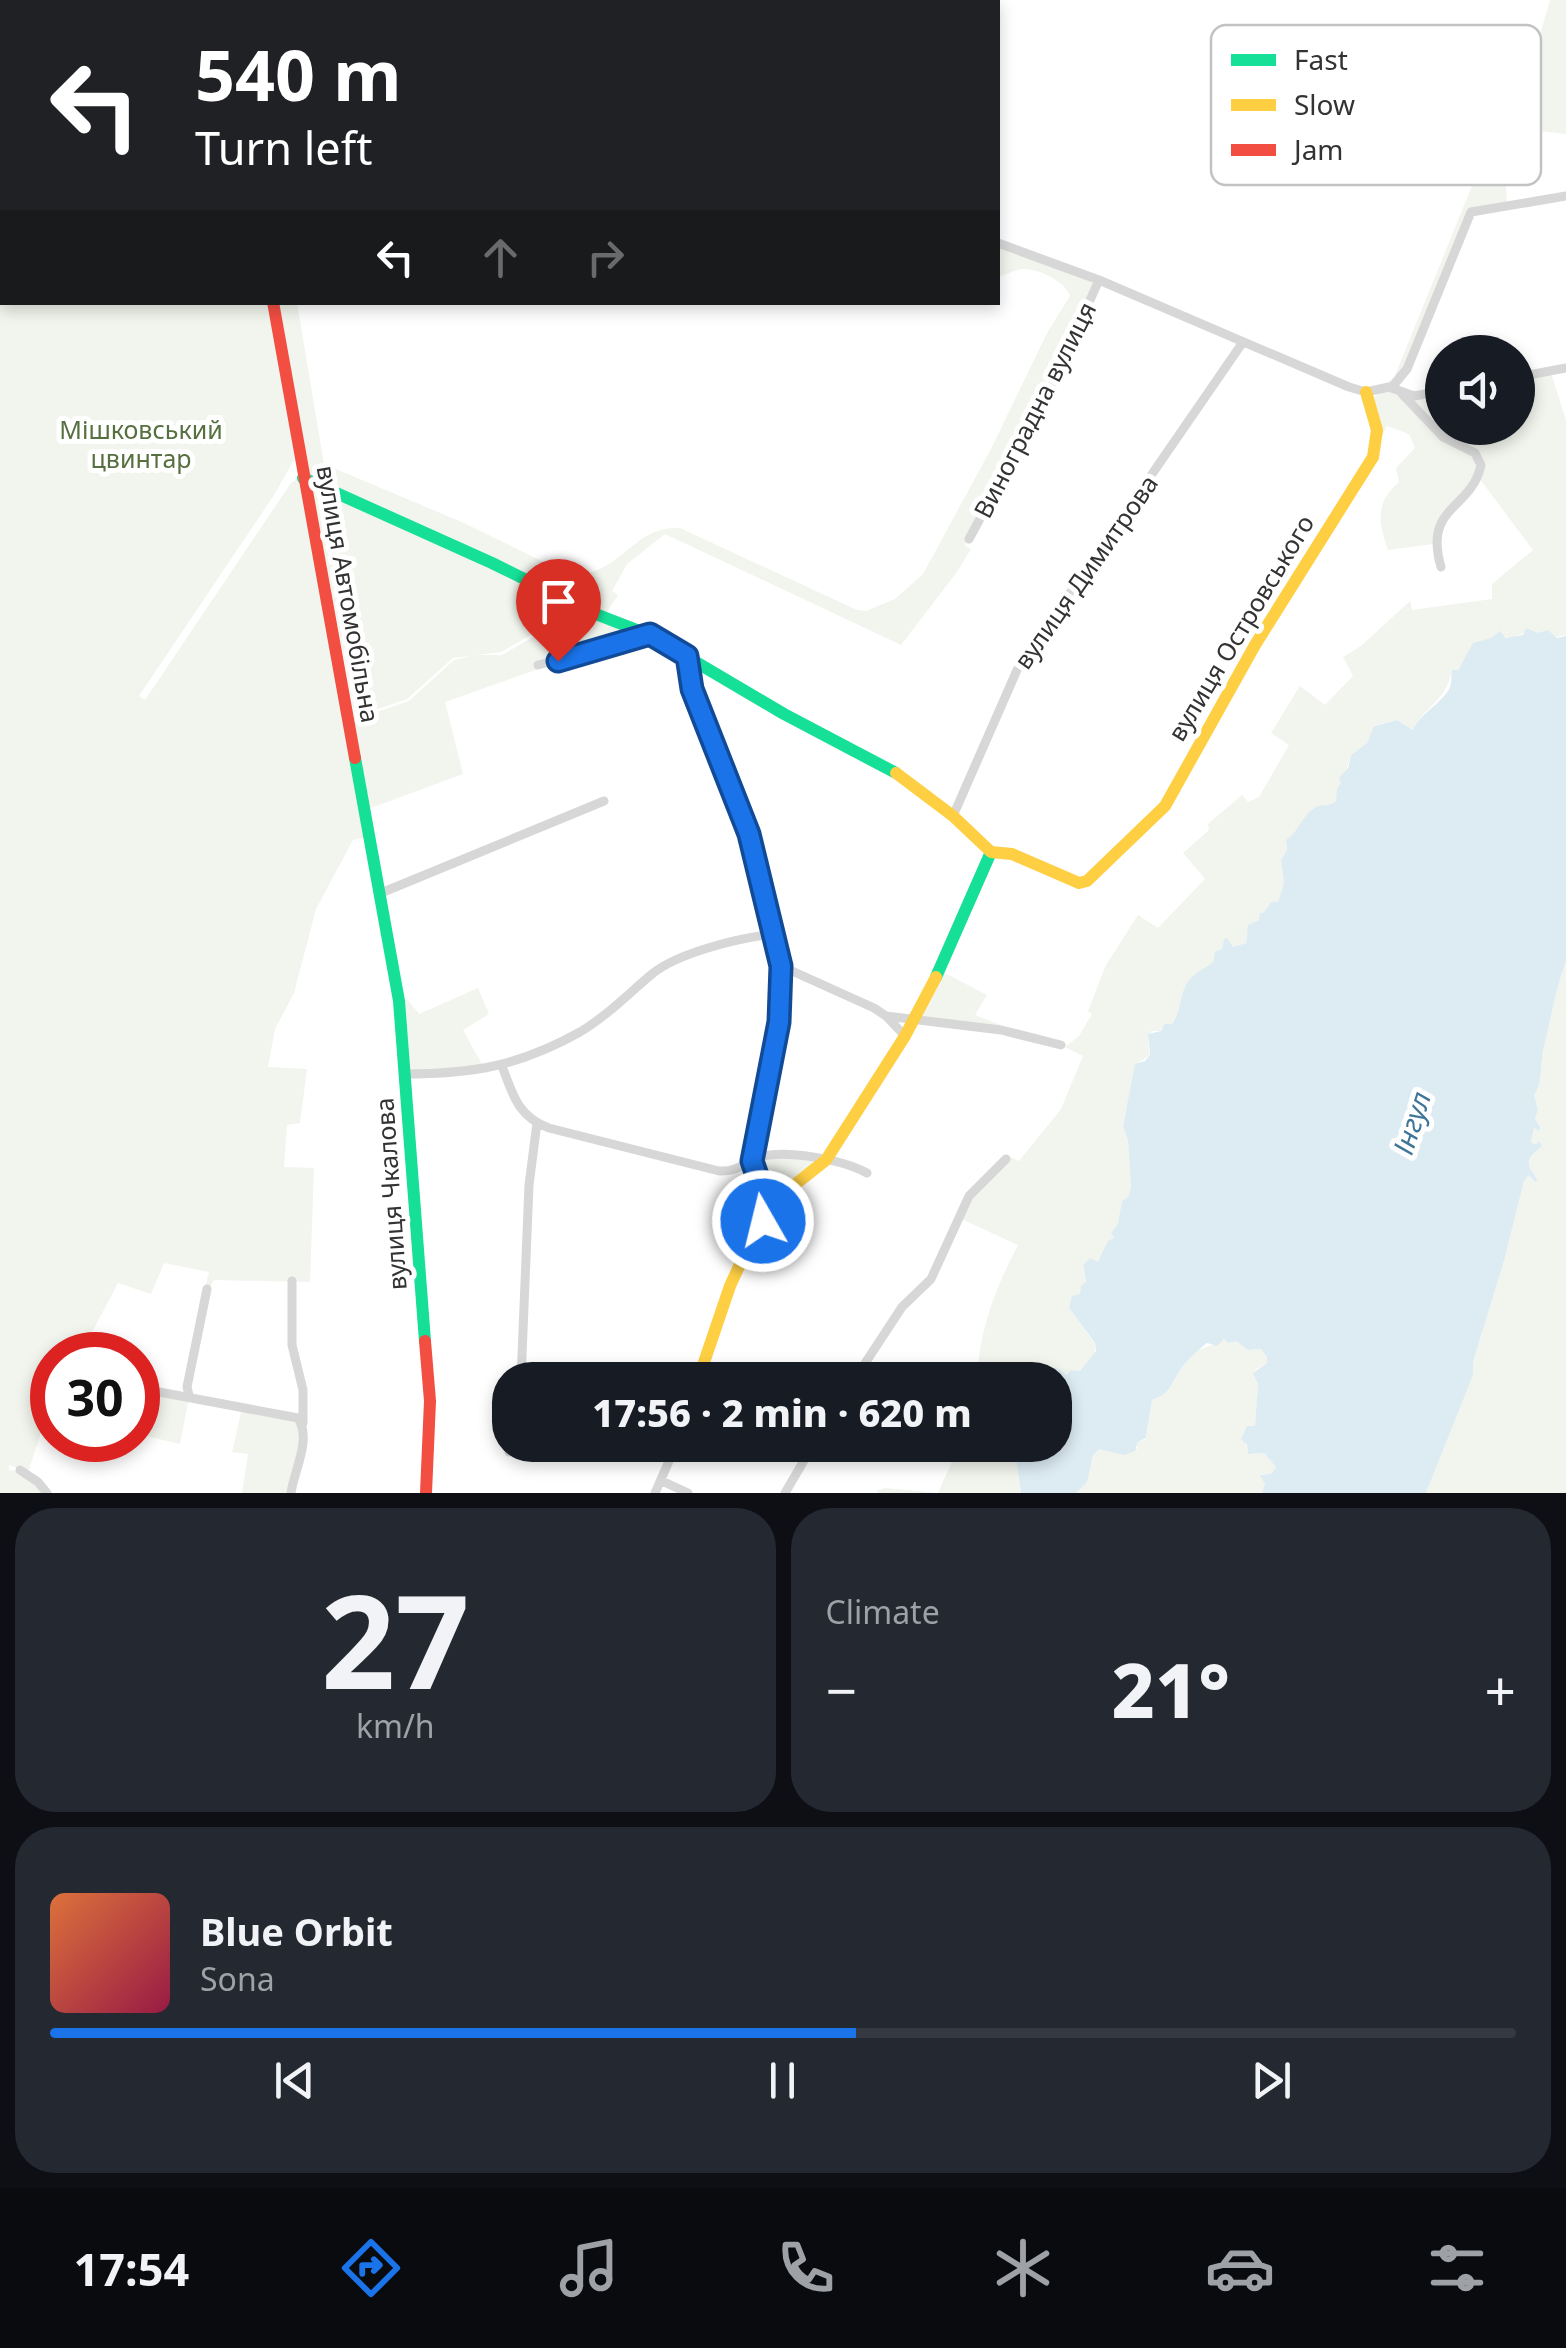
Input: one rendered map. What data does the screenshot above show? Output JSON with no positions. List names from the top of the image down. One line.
{"streets":{"street":["Виноградна вулиця","вулиця Димитрова","вулиця Автомобільна","вулиця Островського","вулиця Чкалова"]},"crossings":[["вулиця Автомобільна","вулиця Чкалова"]],"water":["Інгул"],"parks":["Мішковський цвинтар"],"legend":["Fast","Slow","Jam"],"page":{"turn":["540 m","Turn left"],"limit":"30","trip":"17:56 · 2 min · 620 m","tile":[["27","km/h"],"Climate"],"heat":["−","21°","+"],"song":["Blue Orbit","Sona"],"tabs":"17:54"}}
